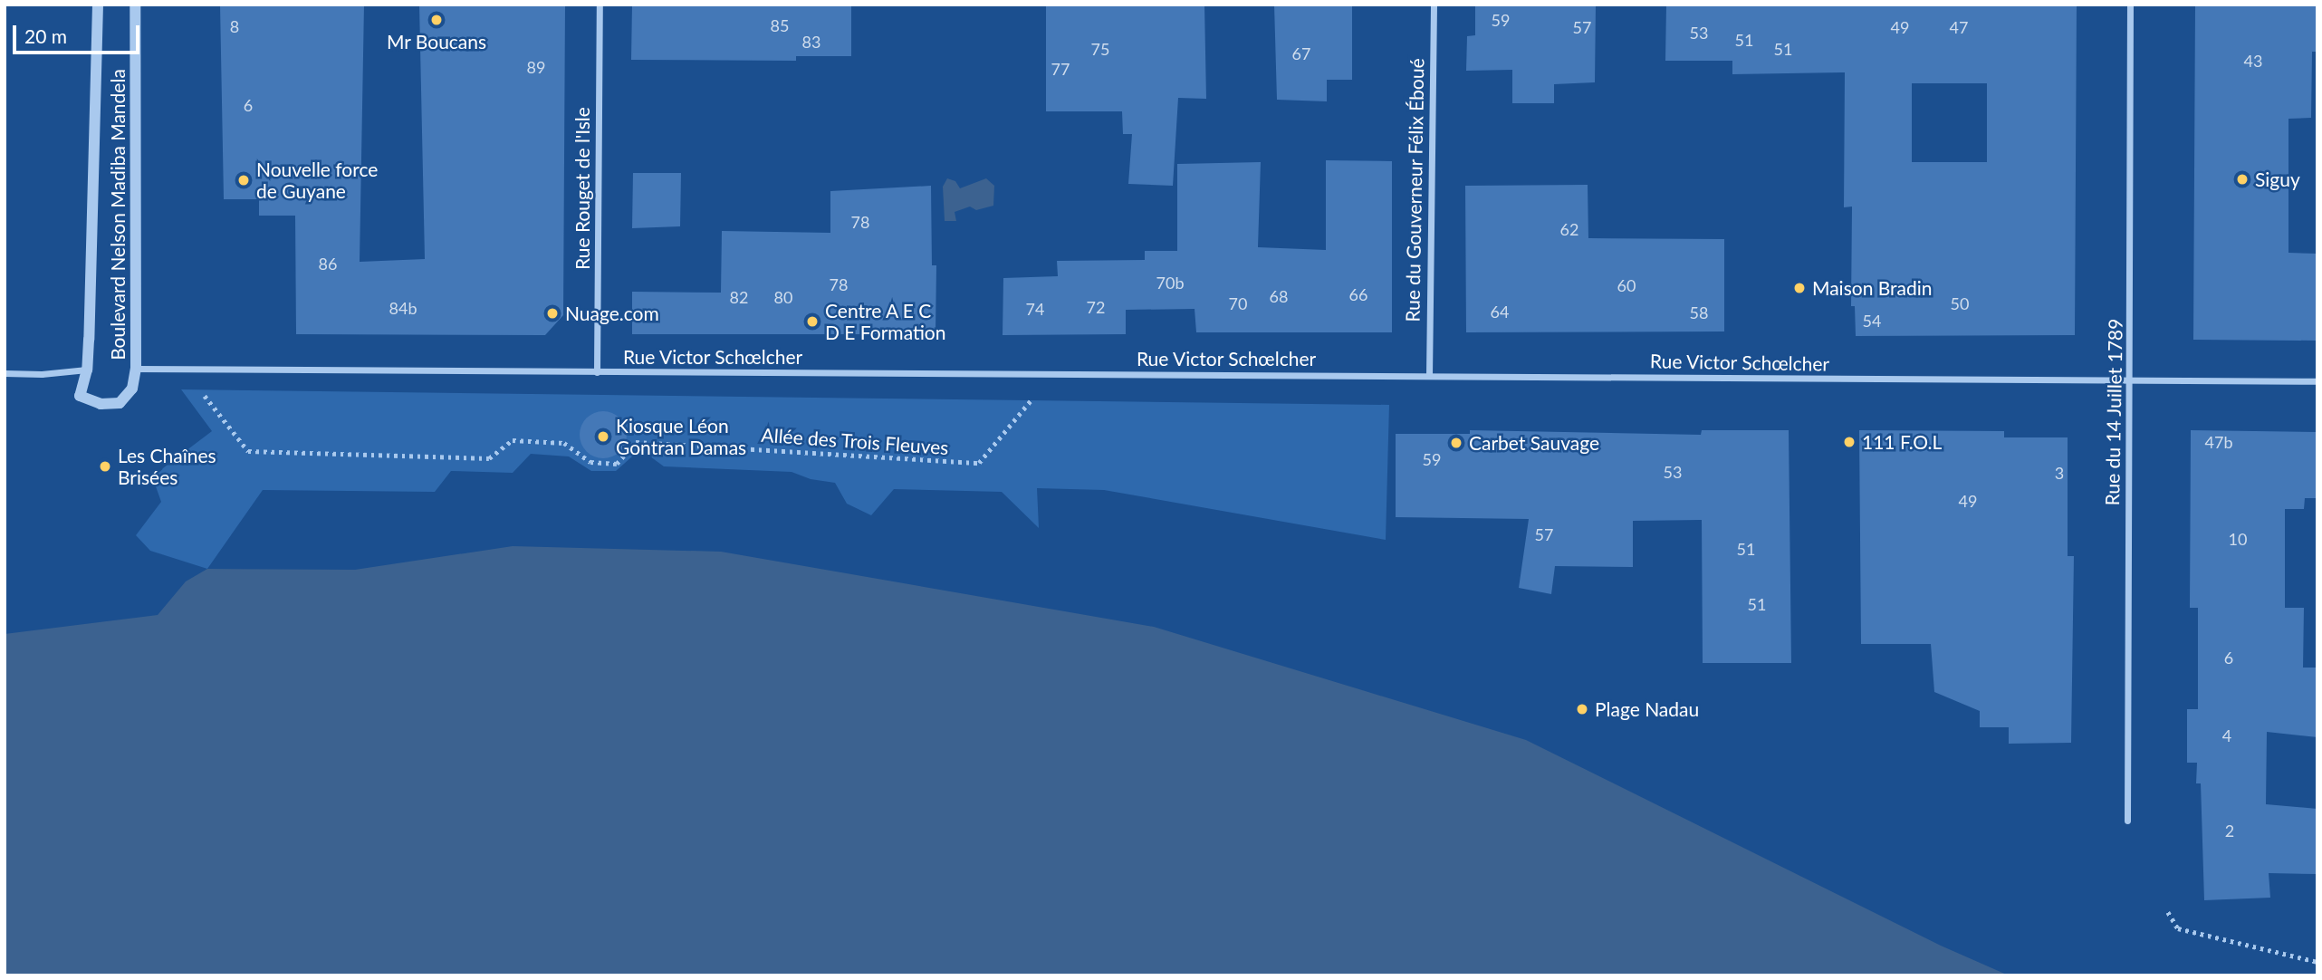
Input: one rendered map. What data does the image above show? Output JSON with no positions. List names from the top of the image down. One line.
{"streets":{"street":["Rue Rouget de l'Isle","Rue du Gouverneur Félix Éboué","Boulevard Nelson Madiba Mandela","Rue Victor Schœlcher","Rue du 14 Juillet 1789"],"path":["Allée des Trois Fleuves"]},"crossings":[["Rue Rouget de l'Isle","Rue Victor Schœlcher"],["Rue du Gouverneur Félix Éboué","Rue Victor Schœlcher"],["Boulevard Nelson Madiba Mandela","Rue Victor Schœlcher"],["Rue Victor Schœlcher","Rue du 14 Juillet 1789"],["Rue Victor Schœlcher","Allée des Trois Fleuves"]],"places":["Mr Boucans","Siguy","Nouvelle force de Guyane","Maison Bradin","Nuage.com","Centre A E C D E Formation","Kiosque Léon Gontran Damas","111 F.O.L","Carbet Sauvage","Les Chaînes Brisées","Plage Nadau"],"house_numbers":["59","85","8","57","49","47","53","51","83","75","51","67","43","89","77","6","78","62","86","70b","78","60","66","68","82","80","70","50","72","84b","74","64","58","54","47b","59","53","3","49","57","10","51","51","6","4","2"],"scale_bar":"20 m"}
